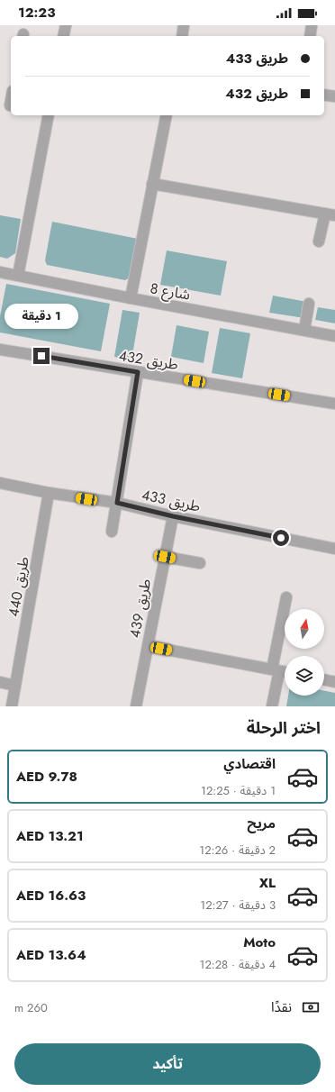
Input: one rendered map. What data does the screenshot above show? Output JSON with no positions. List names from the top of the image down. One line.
{"streets":{"street":["شارع 8","طريق 432","طريق 433","طريق 440","طريق 439"]},"crossings":[["طريق 433","طريق 440"],["طريق 433","طريق 439"]],"north":"top","page":{"status":"12:23","banner":["طريق 433","طريق 432"],"bubble":"1 دقيقة","heading":"اختر الرحلة","list":[{"name":"اقتصادي","note":"1 دقيقة · 12:25","value":"AED 9.78"},{"name":"مريح","note":"2 دقيقة · 12:26","value":"AED 13.21"},{"name":"XL","note":"3 دقيقة · 12:27","value":"AED 16.63"},{"name":"Moto","note":"4 دقيقة · 12:28","value":"AED 13.64"}],"pay":["نقدًا","260 m"],"buttons":"تأكيد"}}
